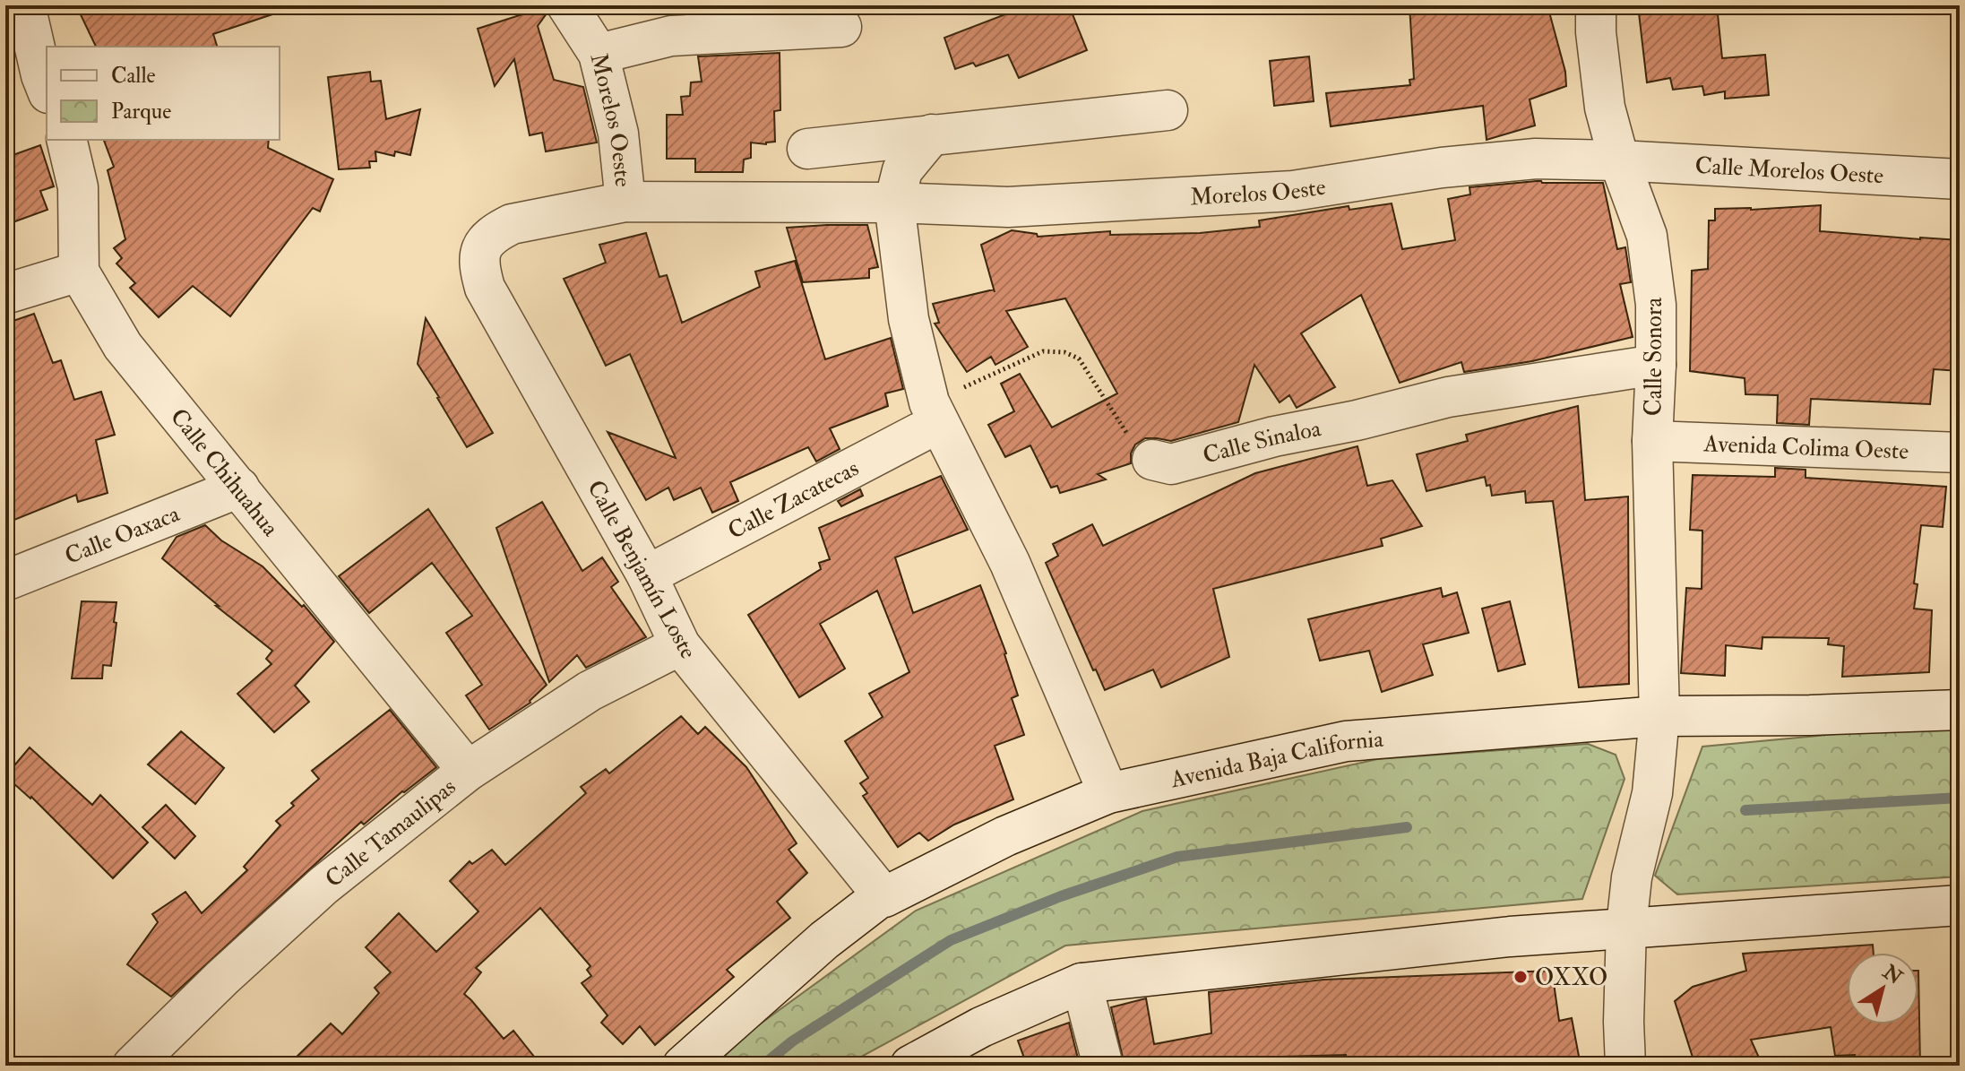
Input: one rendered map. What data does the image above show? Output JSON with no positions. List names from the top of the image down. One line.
{"streets":{"street":["Morelos Oeste","Calle Morelos Oeste","Calle Sonora","Calle Sinaloa","Avenida Colima Oeste","Calle Chihuahua","Calle Zacatecas","Calle Oaxaca","Calle Benjamín Loste","Avenida Baja California","Calle Tamaulipas"]},"crossings":[["Morelos Oeste","Calle Morelos Oeste"],["Morelos Oeste","Calle Sonora"],["Morelos Oeste","Calle Benjamín Loste"],["Calle Morelos Oeste","Calle Sonora"],["Calle Sonora","Calle Sinaloa"],["Calle Sonora","Avenida Colima Oeste"],["Calle Sonora","Avenida Baja California"],["Calle Chihuahua","Calle Oaxaca"],["Calle Chihuahua","Calle Tamaulipas"],["Calle Zacatecas","Calle Benjamín Loste"],["Calle Benjamín Loste","Avenida Baja California"],["Calle Benjamín Loste","Calle Tamaulipas"]],"places":["OXXO"],"legend":["Calle","Parque"],"north":"top right"}
